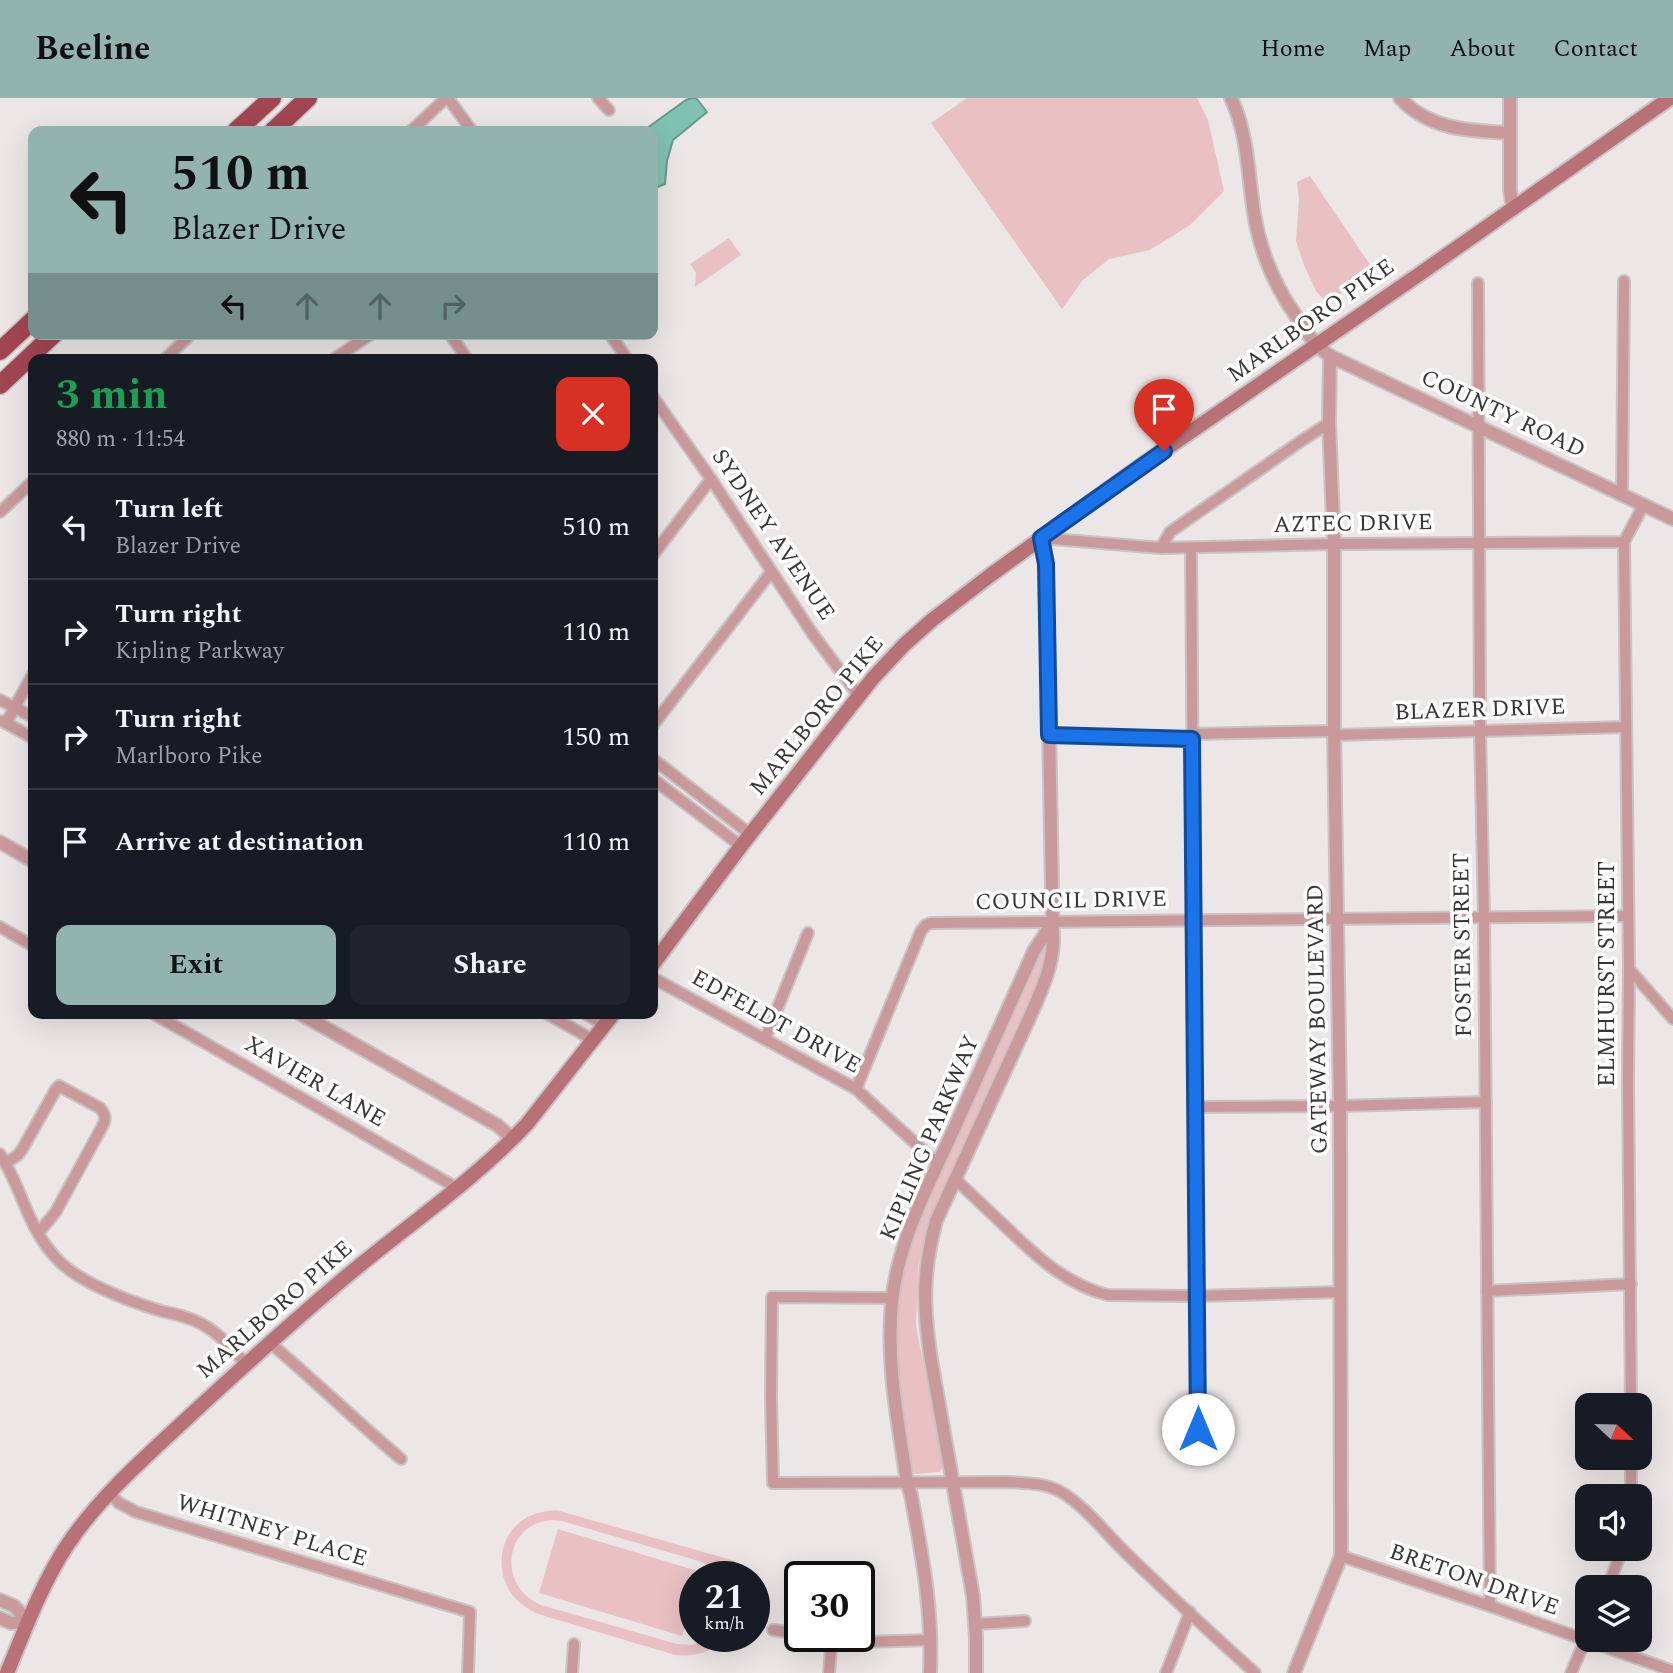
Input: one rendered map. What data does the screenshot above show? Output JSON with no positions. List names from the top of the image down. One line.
{"streets":{"main road":["MARLBORO PIKE"],"street":["COUNTY ROAD","AZTEC DRIVE","SYDNEY AVENUE","BLAZER DRIVE","COUNCIL DRIVE","FOSTER STREET","ELMHURST STREET","GATEWAY BOULEVARD","EDFELDT DRIVE","XAVIER LANE","KIPLING PARKWAY","WHITNEY PLACE","BRETON DRIVE"]},"crossings":[["MARLBORO PIKE","COUNTY ROAD"],["MARLBORO PIKE","AZTEC DRIVE"],["MARLBORO PIKE","SYDNEY AVENUE"],["MARLBORO PIKE","XAVIER LANE"],["MARLBORO PIKE","KIPLING PARKWAY"],["MARLBORO PIKE","WHITNEY PLACE"],["COUNTY ROAD","FOSTER STREET"],["COUNTY ROAD","GATEWAY BOULEVARD"],["AZTEC DRIVE","FOSTER STREET"],["AZTEC DRIVE","ELMHURST STREET"],["AZTEC DRIVE","GATEWAY BOULEVARD"],["AZTEC DRIVE","KIPLING PARKWAY"],["BLAZER DRIVE","FOSTER STREET"],["BLAZER DRIVE","ELMHURST STREET"],["BLAZER DRIVE","GATEWAY BOULEVARD"],["BLAZER DRIVE","KIPLING PARKWAY"],["COUNCIL DRIVE","FOSTER STREET"],["COUNCIL DRIVE","ELMHURST STREET"],["COUNCIL DRIVE","GATEWAY BOULEVARD"],["COUNCIL DRIVE","EDFELDT DRIVE"],["COUNCIL DRIVE","KIPLING PARKWAY"],["FOSTER STREET","BRETON DRIVE"],["GATEWAY BOULEVARD","BRETON DRIVE"],["EDFELDT DRIVE","KIPLING PARKWAY"]],"north":"right","page":{"header":"Beeline","nav":["Home","Map","About","Contact"],"turn":["510 m","Blazer Drive"],"heading":["3 min","880 m · 11:54"],"list":[{"name":"Turn left","note":"Blazer Drive","value":"510 m"},{"name":"Turn right","note":"Kipling Parkway","value":"110 m"},{"name":"Turn right","note":"Marlboro Pike","value":"150 m"},{"name":"Arrive at destination","value":"110 m"}],"buttons":["Exit","Share"],"speed":"21 km/h","limit":"30"}}
